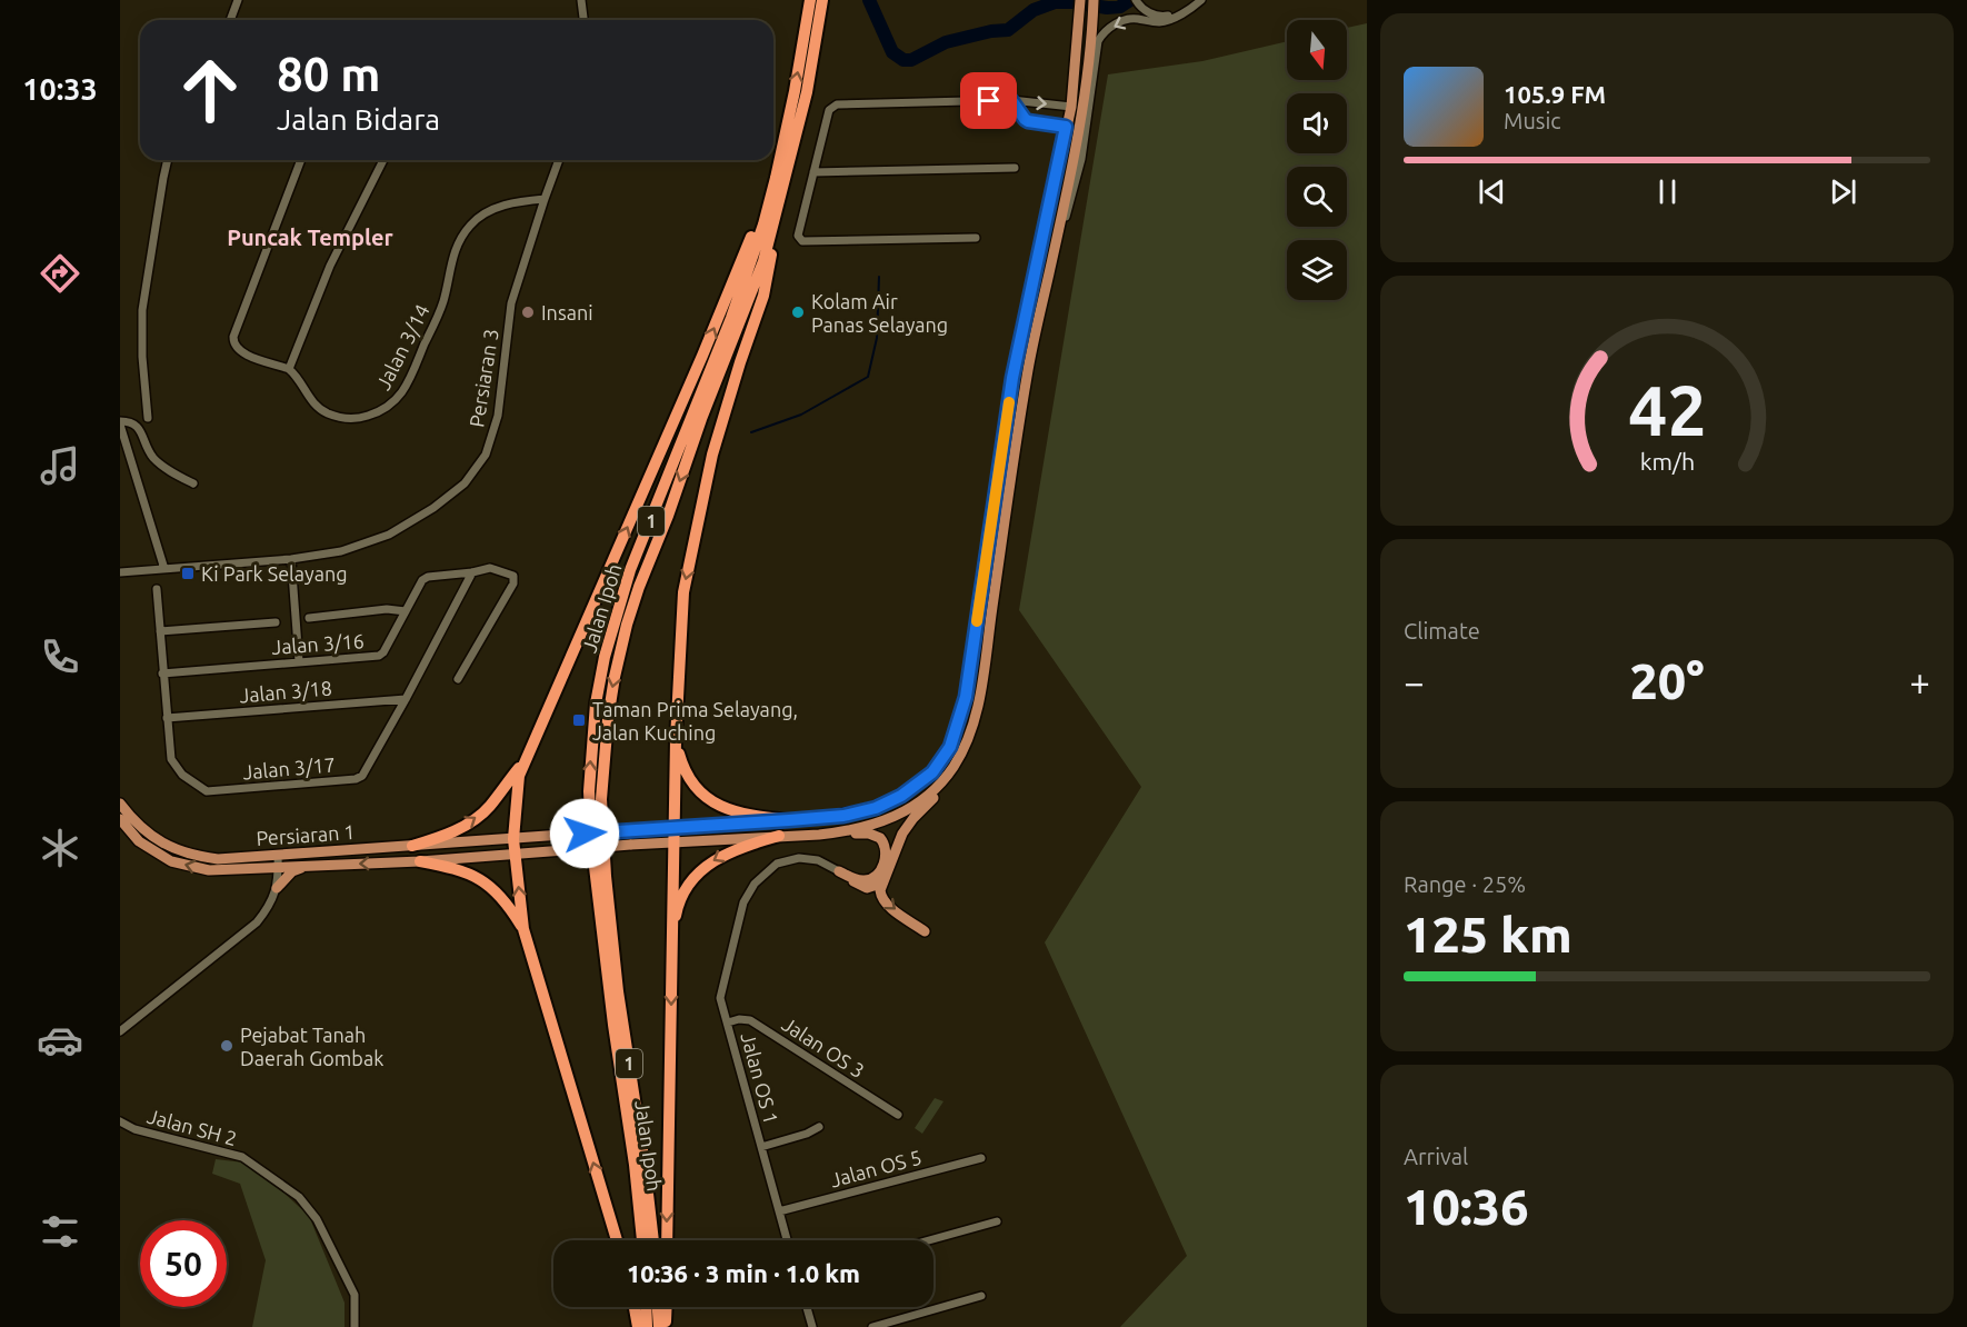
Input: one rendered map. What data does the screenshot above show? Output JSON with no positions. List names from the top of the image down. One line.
{"streets":{"highway":["1","Jalan Ipoh"],"main road":["Persiaran 1"],"street":["Jalan 3/14","Persiaran 3","Jalan 3/16","Jalan 3/18","Jalan 3/17","Jalan OS 3","Jalan OS 1","Jalan SH 2","Jalan OS 5"]},"crossings":[["Jalan 3/14","Persiaran 3"],["Jalan 3/16","Jalan 3/17"],["Jalan 3/18","Jalan 3/17"],["Jalan OS 3","Jalan OS 1"],["Jalan OS 1","Jalan OS 5"]],"districts":["Puncak Templer"],"places":{"other":["Insani","Kolam Air Panas Selayang","Pejabat Tanah Daerah Gombak"],"transit":["Ki Park Selayang","Taman Prima Selayang, Jalan Kuching"]},"north":"bottom","page":{"tabs":"10:33","turn":["80 m","Jalan Bidara"],"song":["105.9 FM","Music"],"tile":["Climate",["Range · 25%","125 km"],["Arrival","10:36"]],"heat":["−","20°","+"],"limit":"50","trip":"10:36 · 3 min · 1.0 km","gauge":["42","km/h"]}}
